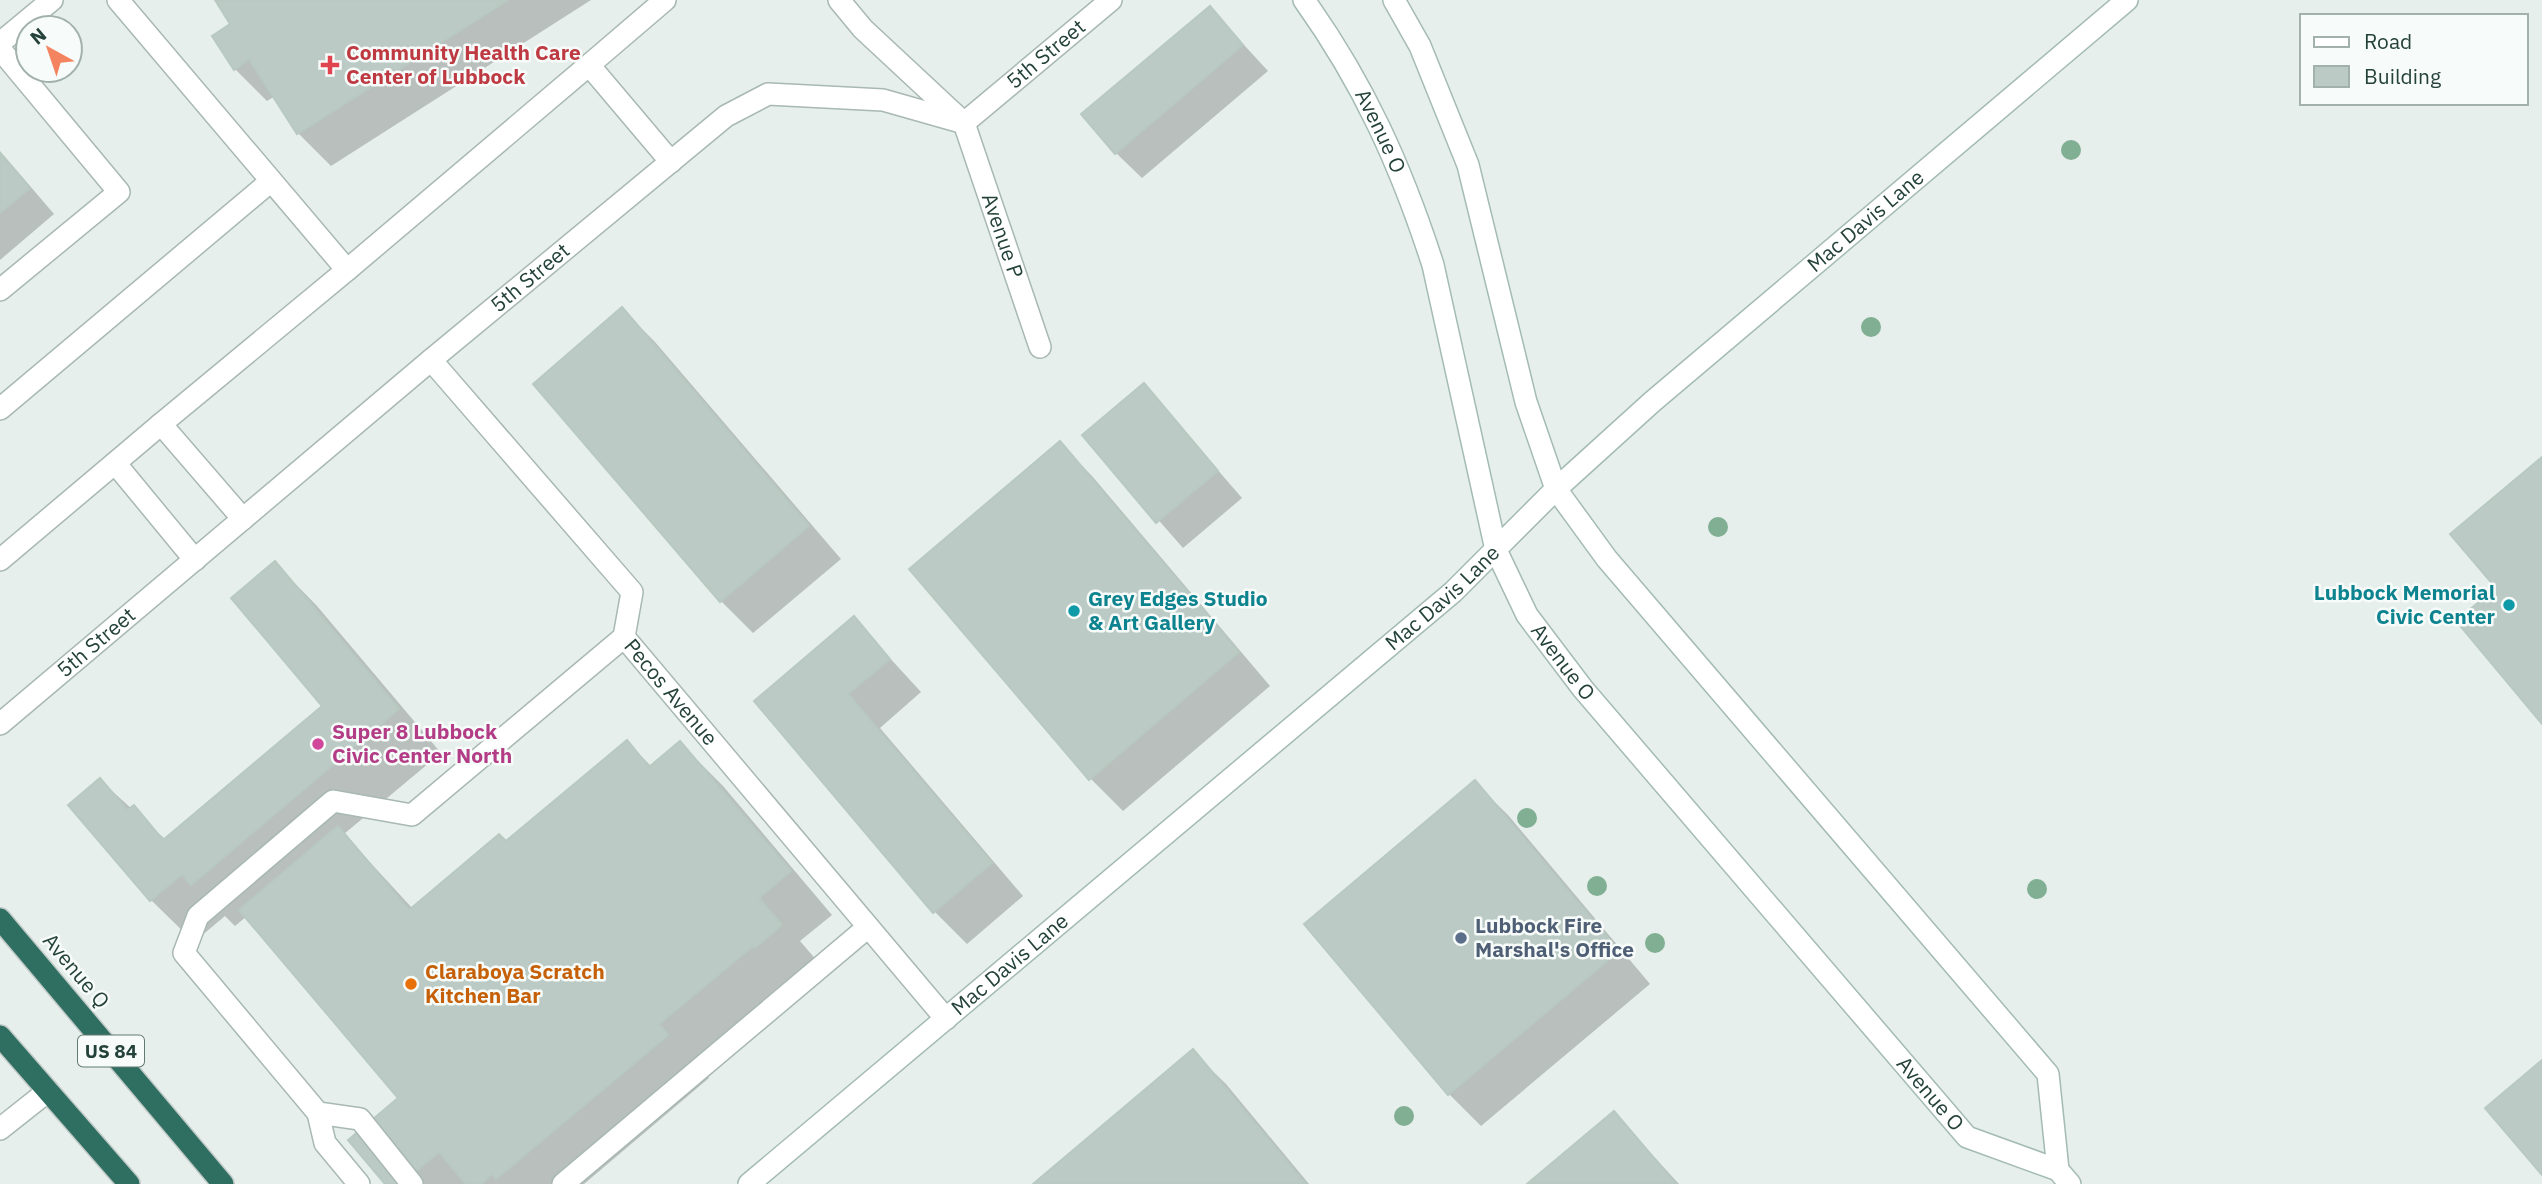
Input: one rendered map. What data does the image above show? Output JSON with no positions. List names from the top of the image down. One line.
{"streets":{"highway":["Avenue Q","US 84"],"street":["5th Street","Avenue O","Mac Davis Lane","Avenue P","Pecos Avenue"]},"crossings":[["5th Street","Avenue P"],["5th Street","Pecos Avenue"],["Avenue O","Mac Davis Lane"],["Mac Davis Lane","Pecos Avenue"]],"places":{"health":["Community Health Care Center of Lubbock"],"other":["Lubbock Memorial Civic Center","Grey Edges Studio & Art Gallery","Super 8 Lubbock Civic Center North","Lubbock Fire Marshal's Office","Claraboya Scratch Kitchen Bar"]},"legend":["Road","Building"],"north":"top left"}
